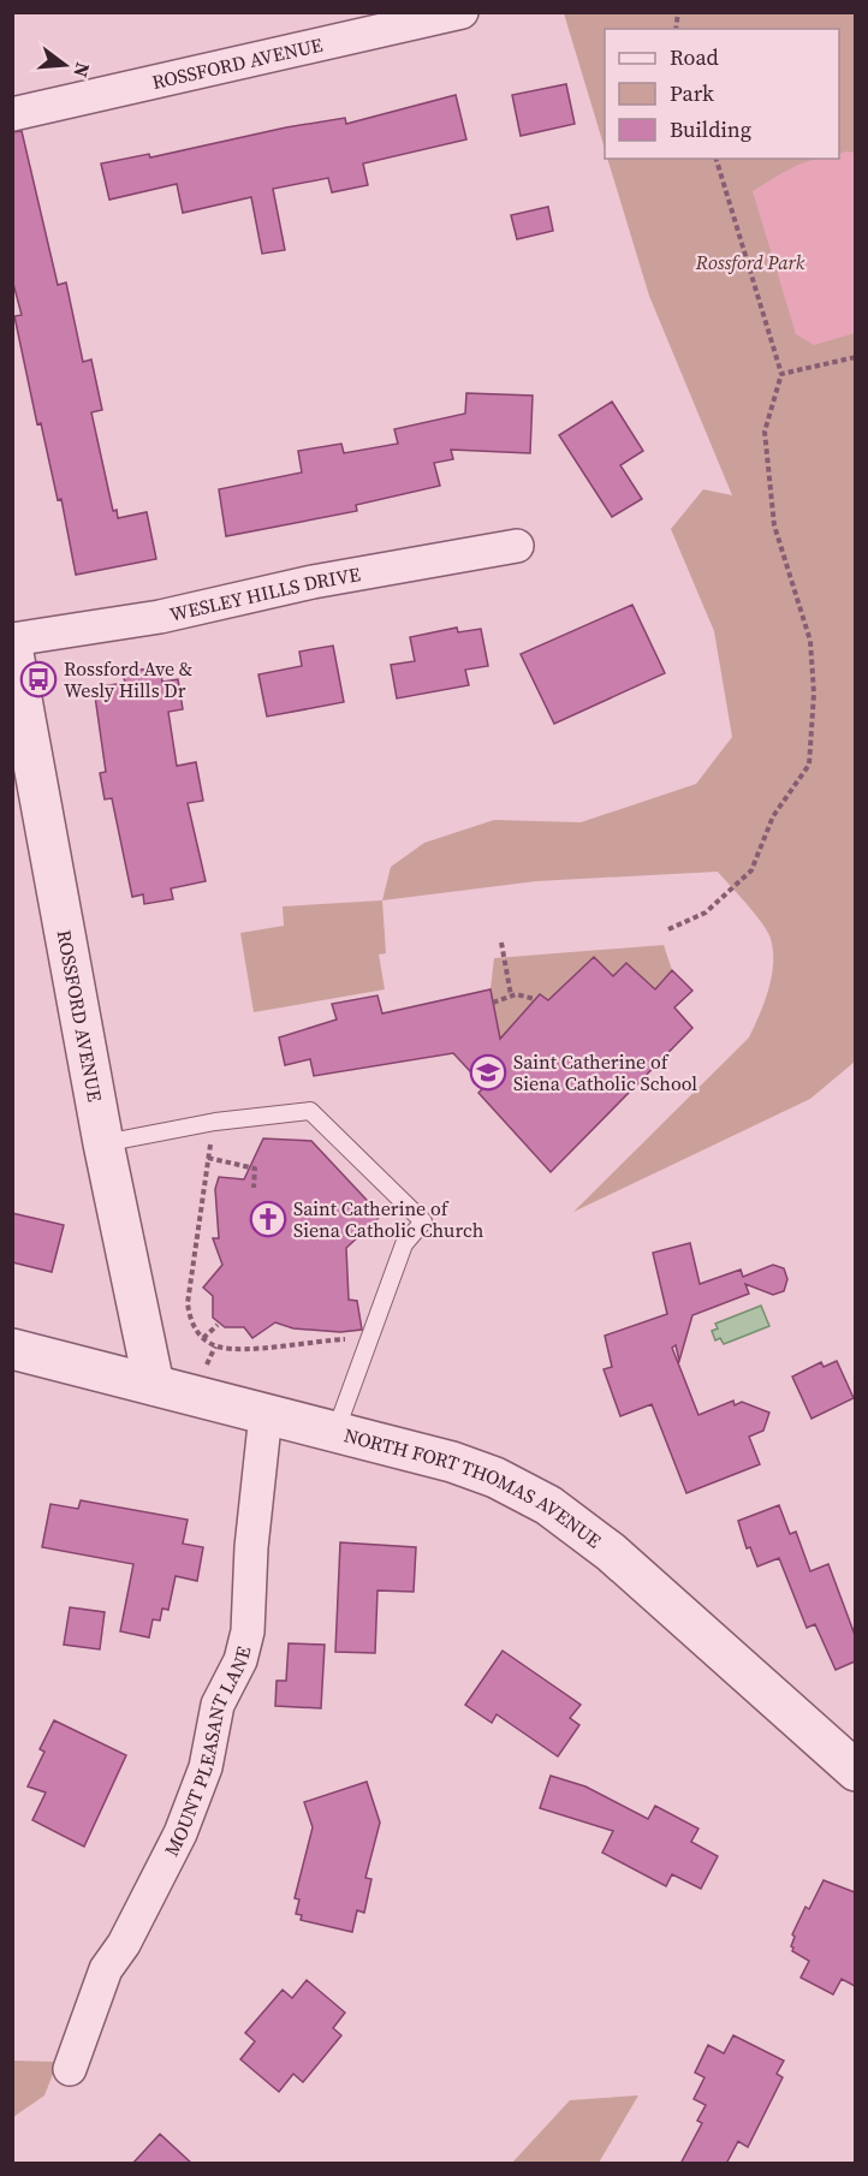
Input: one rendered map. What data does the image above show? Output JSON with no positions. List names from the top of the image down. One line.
{"streets":{"street":["ROSSFORD AVENUE","WESLEY HILLS DRIVE","NORTH FORT THOMAS AVENUE","MOUNT PLEASANT LANE"]},"crossings":[["ROSSFORD AVENUE","NORTH FORT THOMAS AVENUE"],["NORTH FORT THOMAS AVENUE","MOUNT PLEASANT LANE"]],"parks":["Rossford Park"],"places":{"bus stop":["Rossford Ave & Wesly Hills Dr"],"school or university":["Saint Catherine of Siena Catholic School"],"church":["Saint Catherine of Siena Catholic Church"]},"legend":["Road","Park","Building"],"north":"right"}
